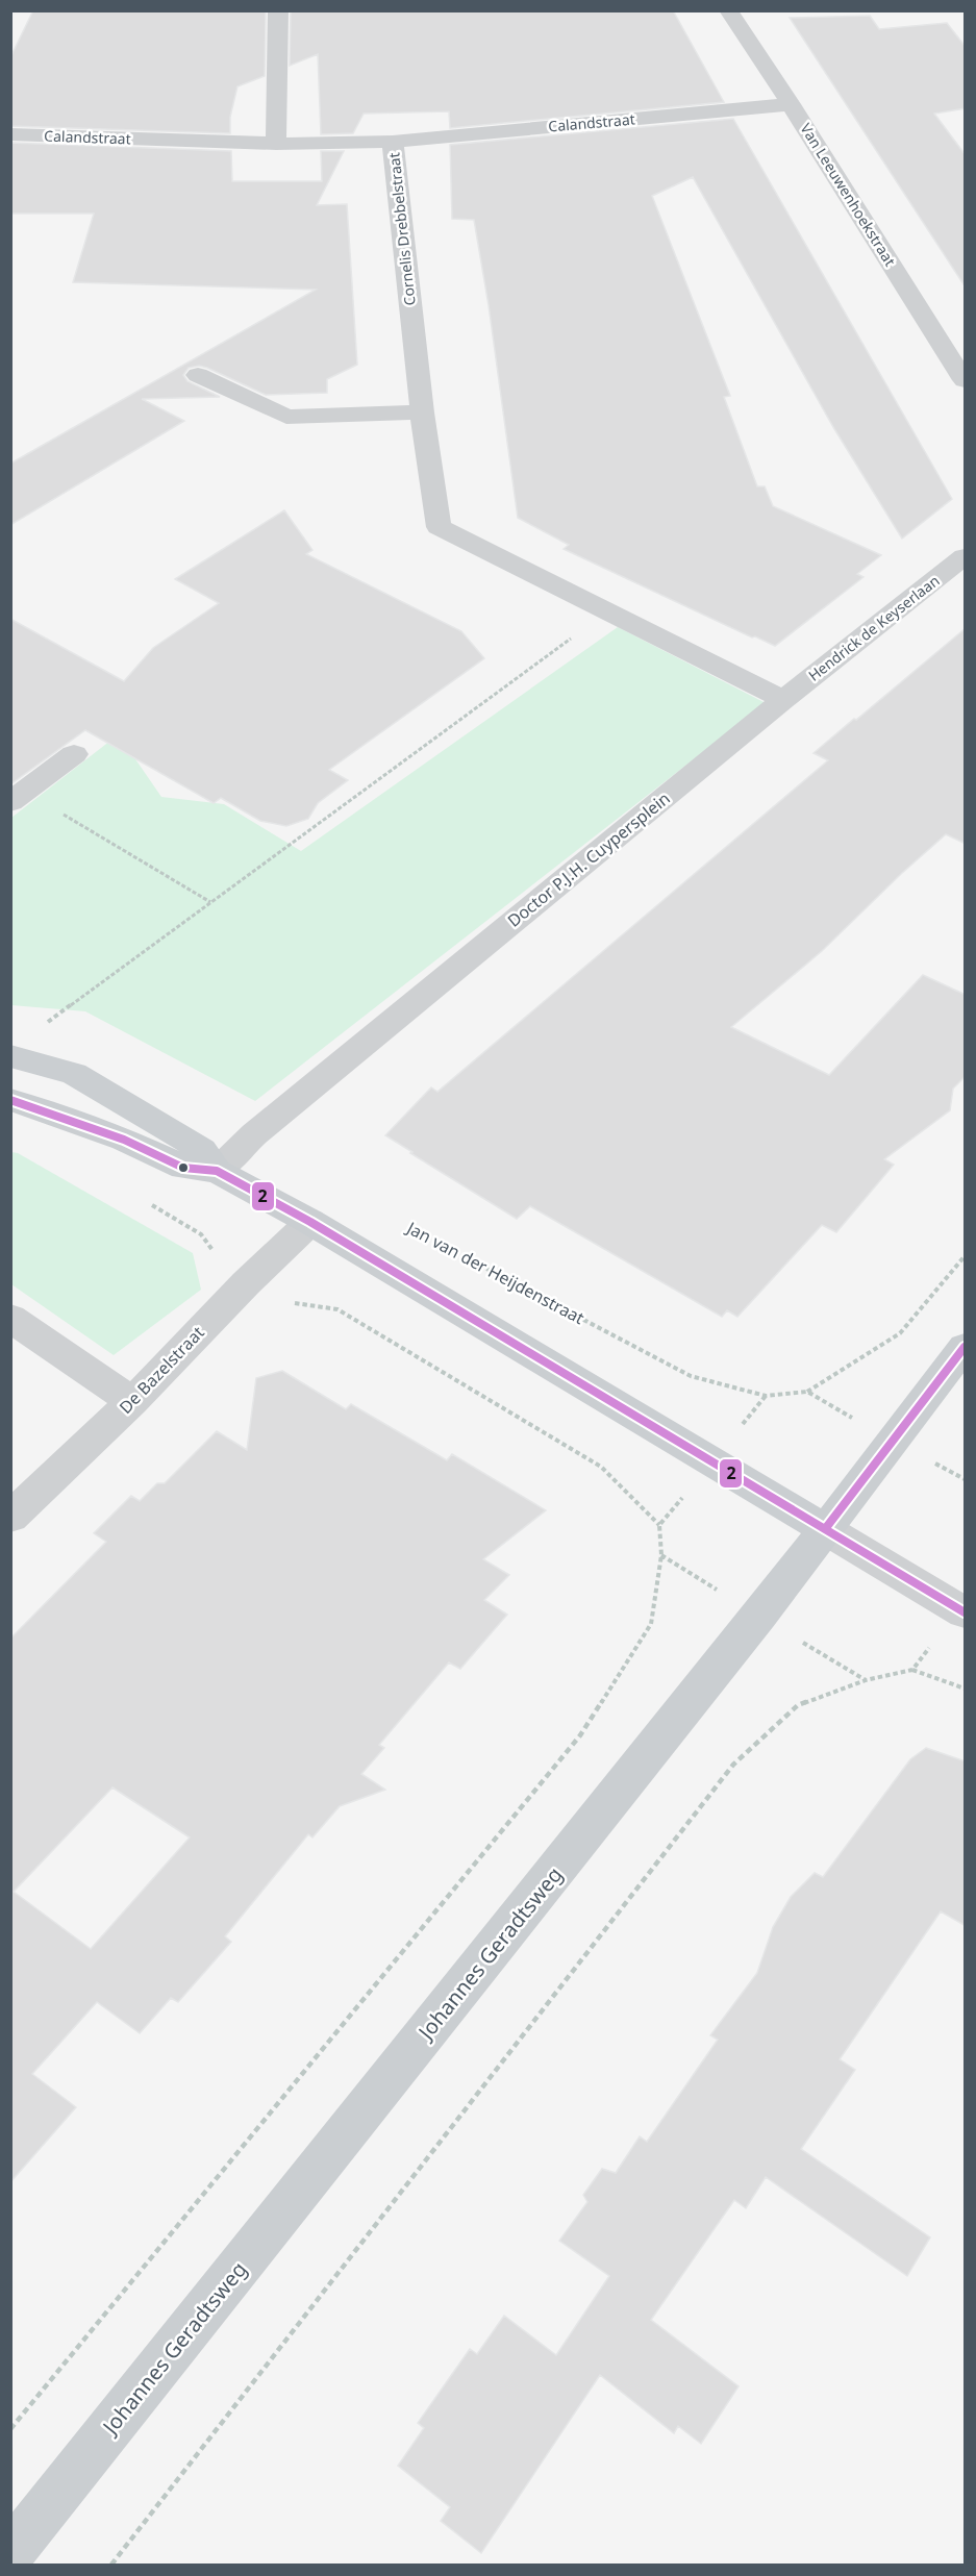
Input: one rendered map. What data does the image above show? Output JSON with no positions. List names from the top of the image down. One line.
{"streets":{"main road":["Johannes Geradtsweg"],"street":["Calandstraat","Van Leeuwenhoekstraat","Cornelis Drebbelstraat","Hendrick de Keyserlaan","Doctor P.J.H. Cuypersplein","De Bazelstraat"],"path":["Jan van der Heijdenstraat"]},"crossings":[["Calandstraat","Van Leeuwenhoekstraat"],["Calandstraat","Cornelis Drebbelstraat"],["Hendrick de Keyserlaan","Doctor P.J.H. Cuypersplein"]],"lines":["transit line 2"]}
